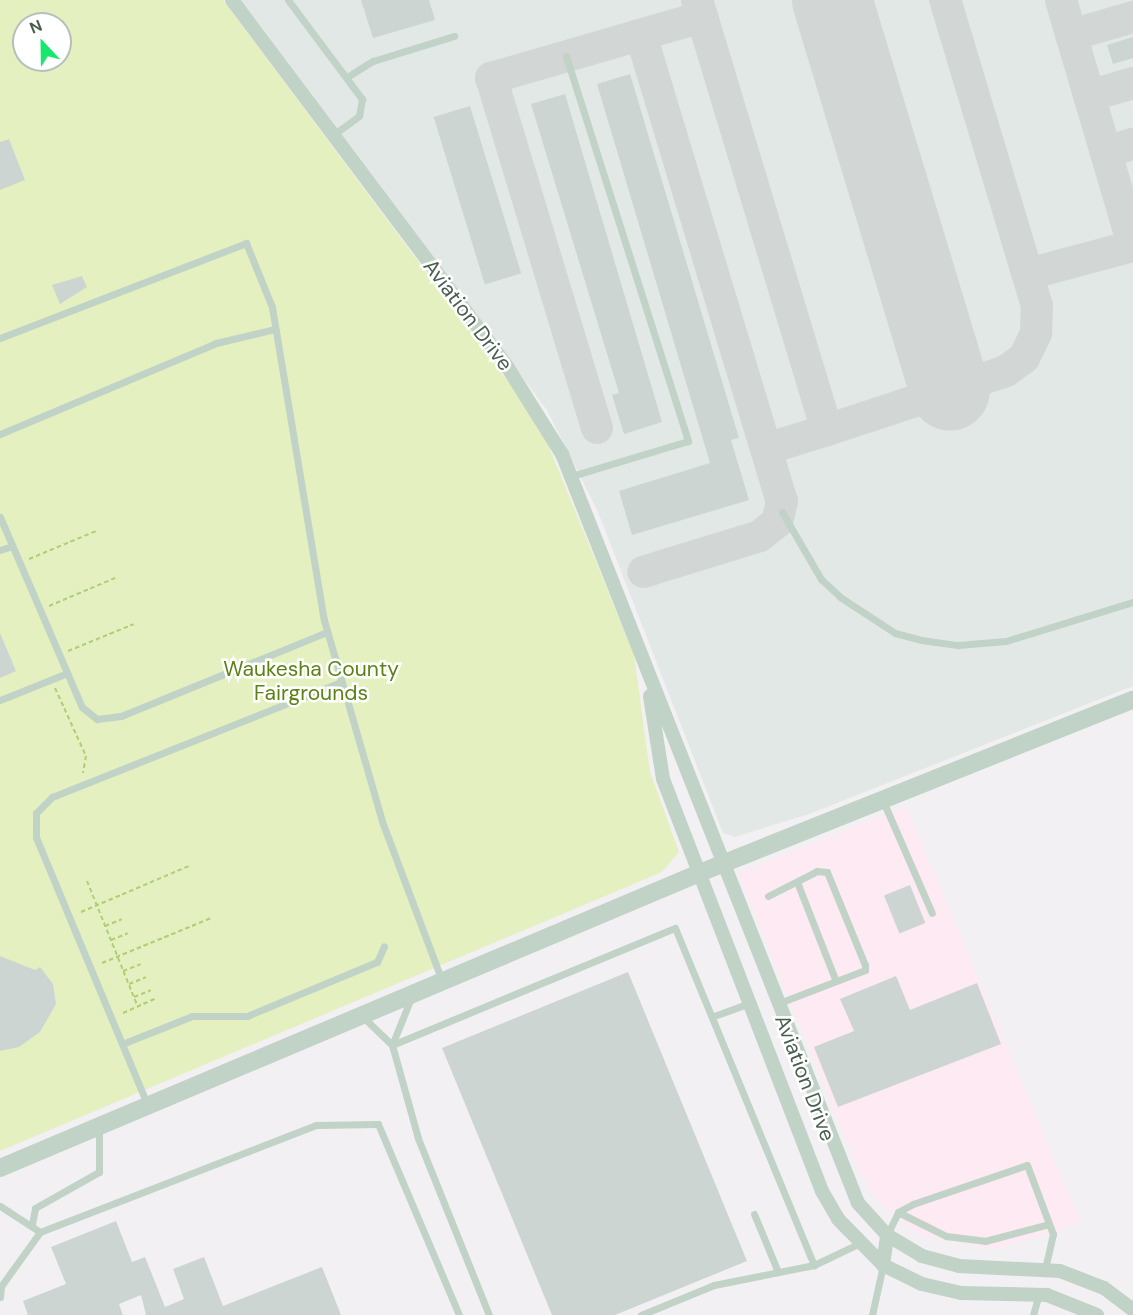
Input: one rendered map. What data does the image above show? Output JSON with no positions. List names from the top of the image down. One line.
{"streets":{"street":["Aviation Drive"]},"parks":["Waukesha County Fairgrounds"],"north":"top"}
